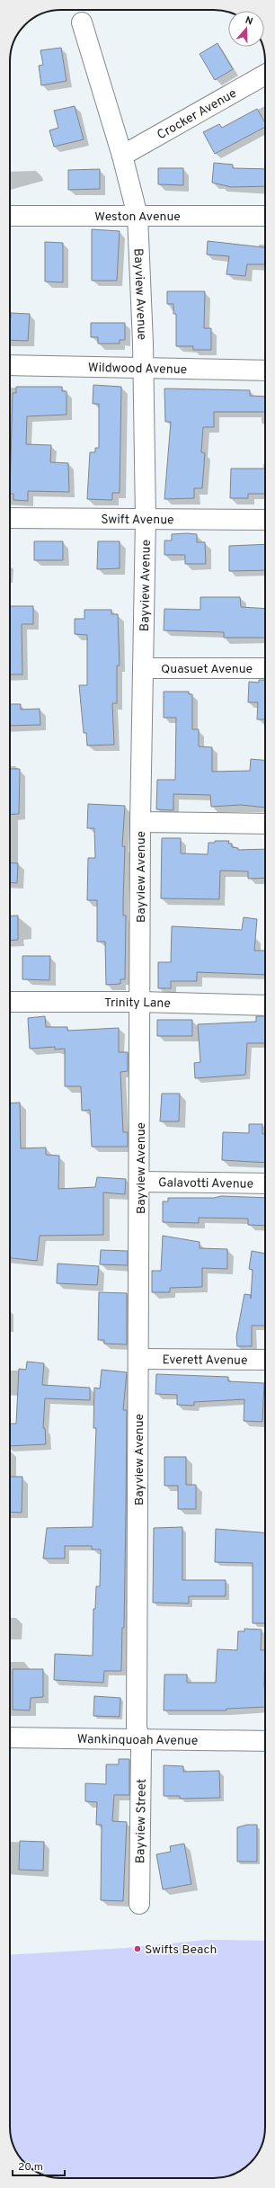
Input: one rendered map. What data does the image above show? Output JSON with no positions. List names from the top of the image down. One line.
{"streets":{"street":["Crocker Avenue","Weston Avenue","Bayview Avenue","Wildwood Avenue","Swift Avenue","Quasuet Avenue","Trinity Lane","Galavotti Avenue","Everett Avenue","Wankinquoah Avenue","Bayview Street"]},"crossings":[["Crocker Avenue","Bayview Avenue"],["Weston Avenue","Bayview Avenue"],["Bayview Avenue","Wildwood Avenue"],["Bayview Avenue","Swift Avenue"],["Bayview Avenue","Quasuet Avenue"],["Bayview Avenue","Trinity Lane"],["Bayview Avenue","Galavotti Avenue"],["Bayview Avenue","Everett Avenue"],["Bayview Avenue","Wankinquoah Avenue"],["Bayview Avenue","Bayview Street"],["Wankinquoah Avenue","Bayview Street"]],"places":["Swifts Beach"],"scale_bar":"20 m","north":"top"}
